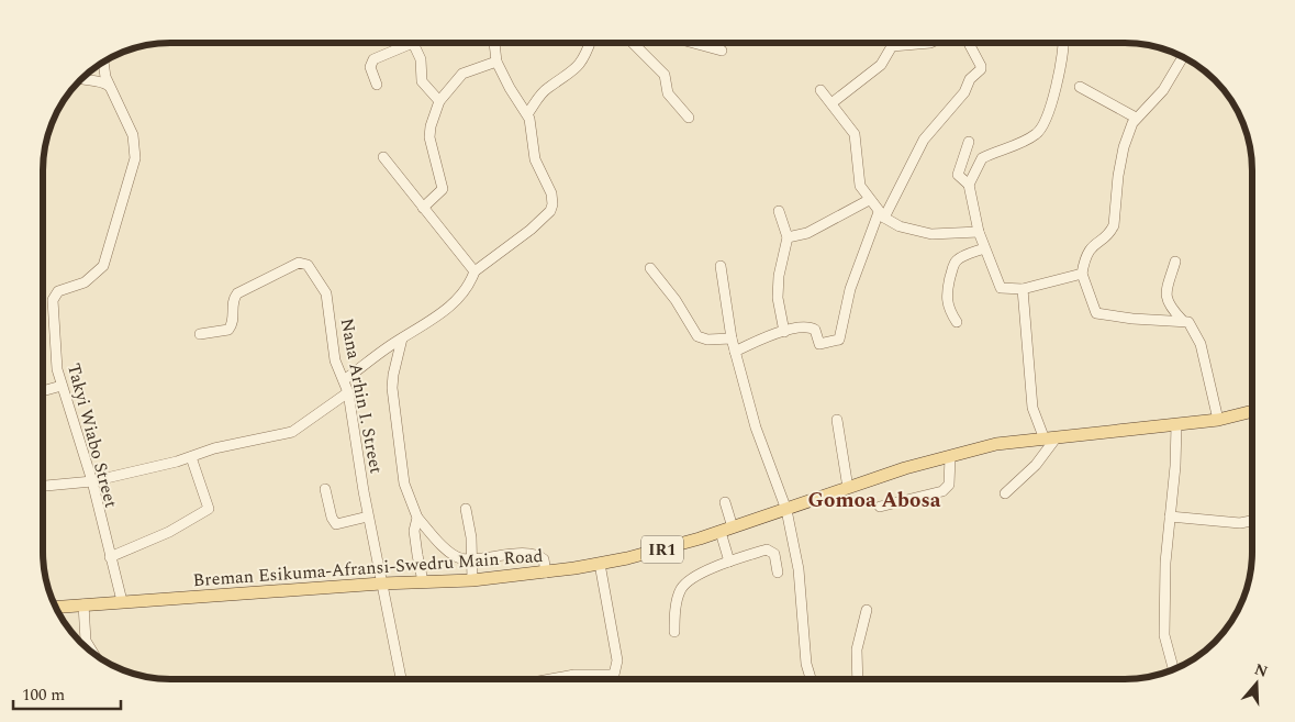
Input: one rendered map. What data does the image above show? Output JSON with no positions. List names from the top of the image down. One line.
{"streets":{"main road":["IR1","Breman Esikuma-Afransi-Swedru Main Road"],"street":["Nana Arhin I. Street","Takyi Wiabo Street"]},"crossings":[["Nana Arhin I. Street","Breman Esikuma-Afransi-Swedru Main Road"],["Takyi Wiabo Street","Breman Esikuma-Afransi-Swedru Main Road"]],"districts":["Gomoa Abosa"],"scale_bar":"100 m","north":"top"}
